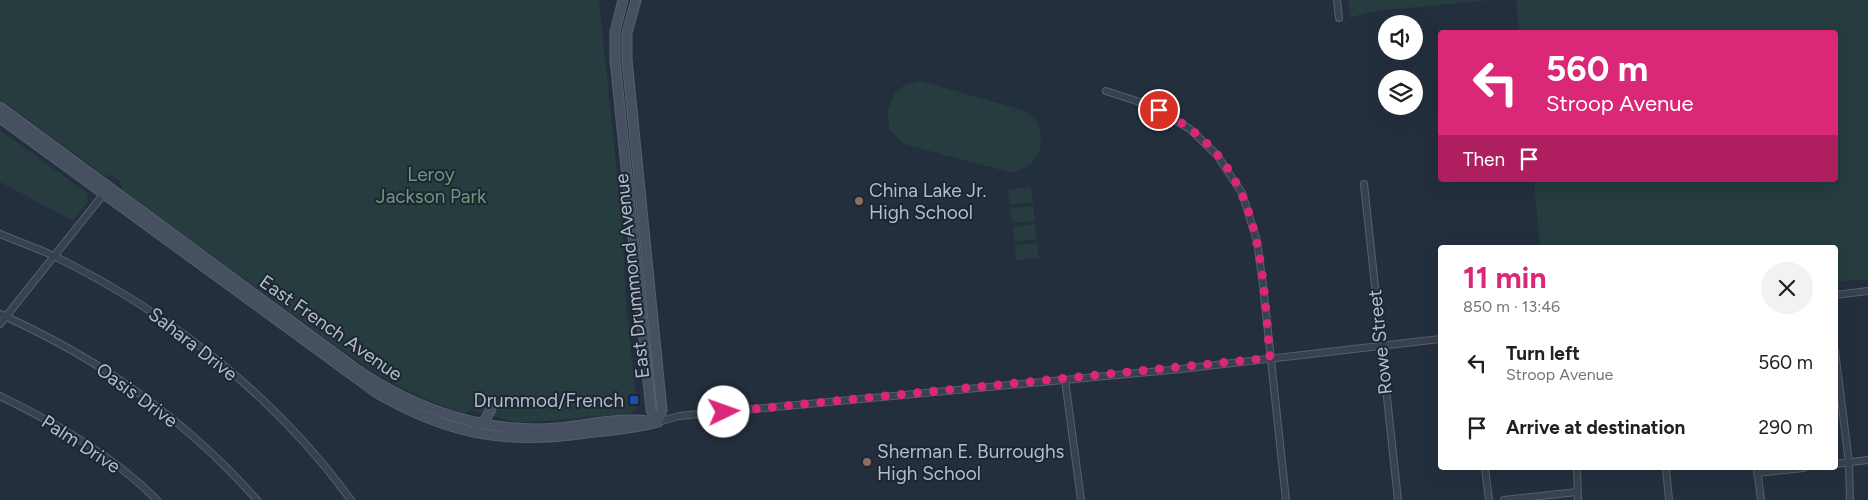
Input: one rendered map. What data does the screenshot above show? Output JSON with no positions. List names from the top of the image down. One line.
{"streets":{"street":["East Drummond Avenue","East French Avenue","Rowe Street","Sahara Drive","Oasis Drive","Palm Drive"]},"crossings":[["East Drummond Avenue","East French Avenue"]],"parks":["Leroy Jackson Park"],"places":{"other":["China Lake Jr. High School","Sherman E. Burroughs High School"],"transit":["Drummod/French"]},"page":{"turn":["560 m","Stroop Avenue"],"then":"Then","heading":["11 min","850 m · 13:46"],"list":[{"name":"Turn left","note":"Stroop Avenue","value":"560 m"},{"name":"Arrive at destination","value":"290 m"}]}}
